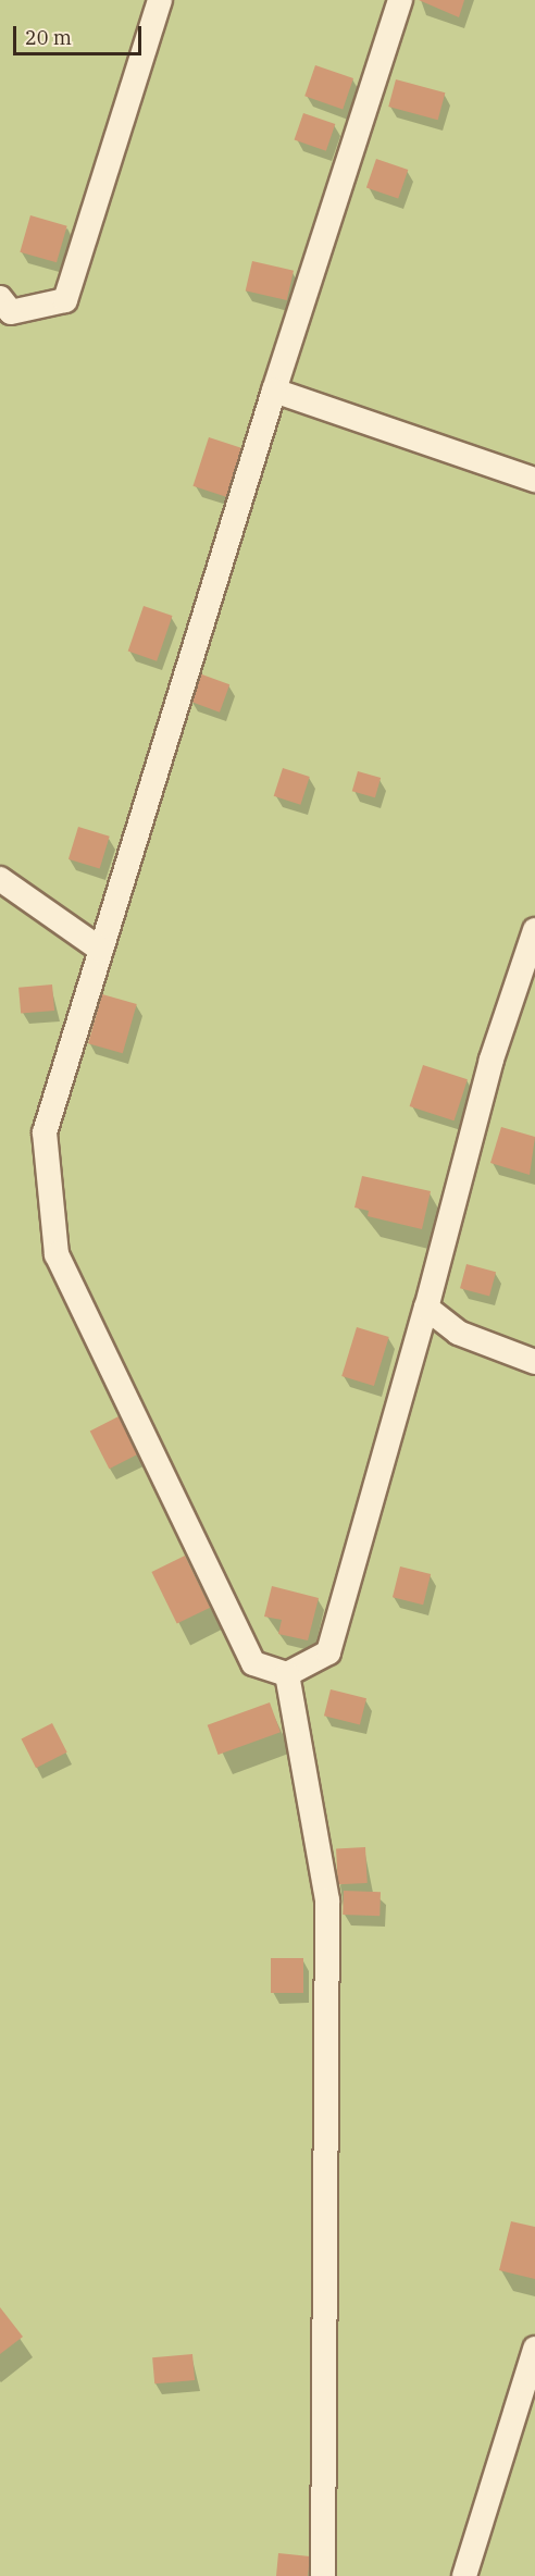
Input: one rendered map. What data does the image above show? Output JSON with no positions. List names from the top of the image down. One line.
{"scale_bar":"20 m"}
